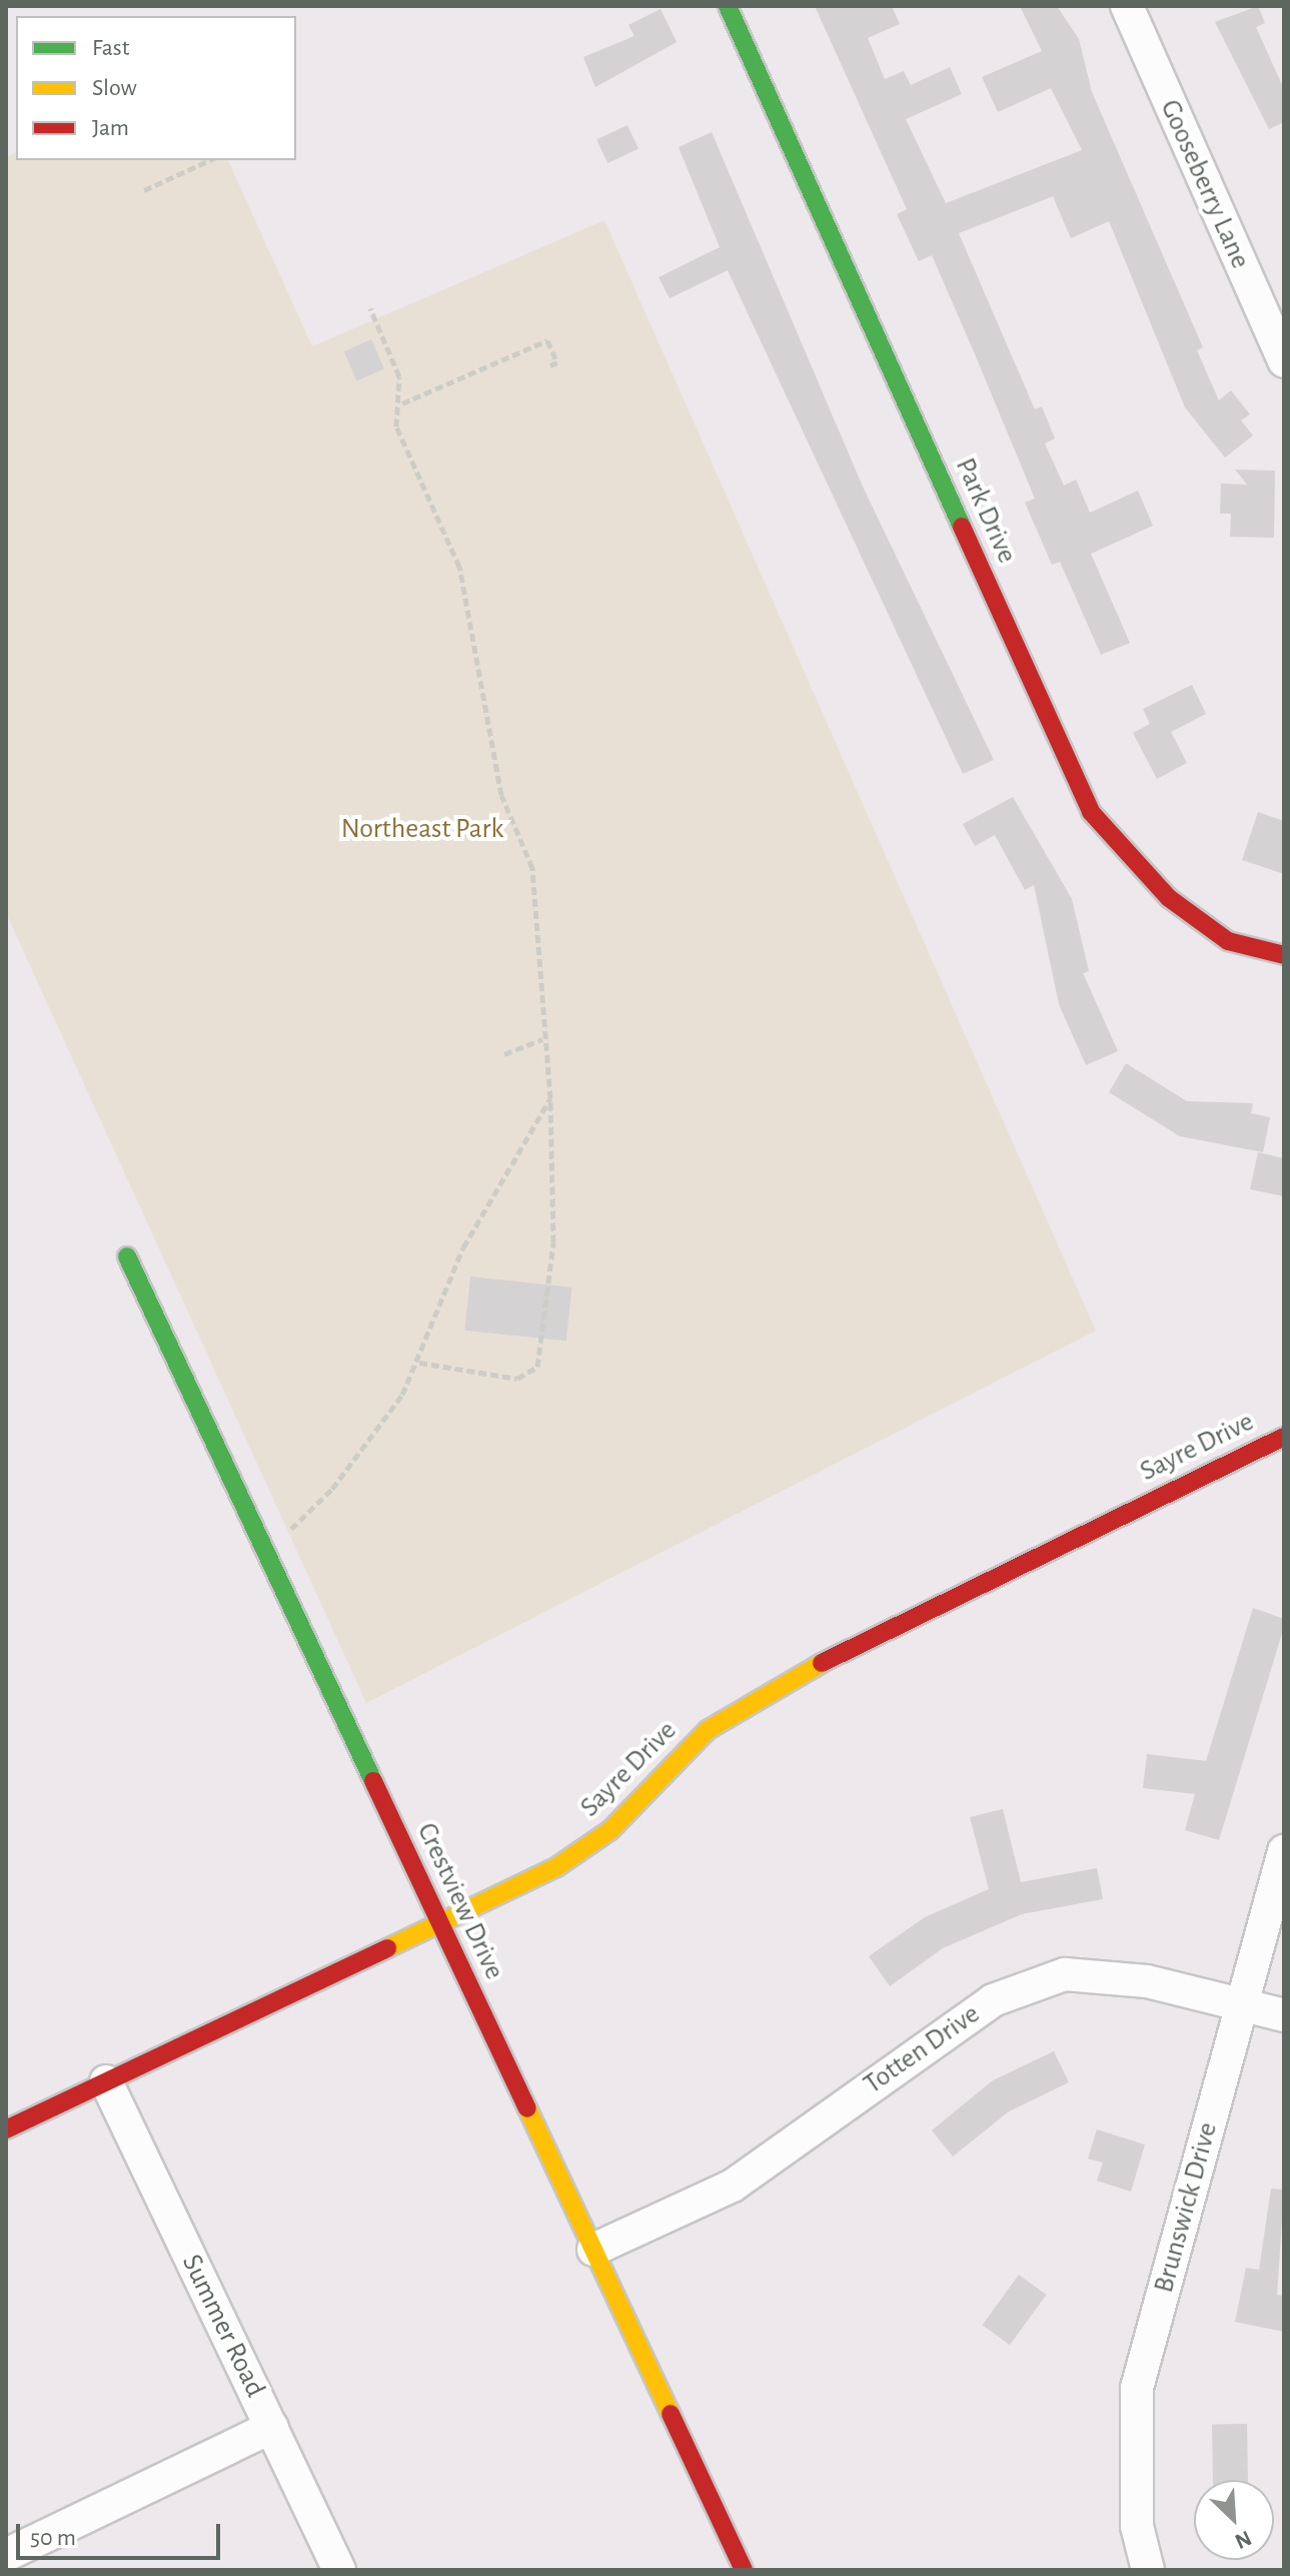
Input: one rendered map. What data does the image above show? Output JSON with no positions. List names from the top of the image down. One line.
{"streets":{"street":["Gooseberry Lane","Park Drive","Sayre Drive","Crestview Drive","Totten Drive","Brunswick Drive","Summer Road"]},"crossings":[["Sayre Drive","Crestview Drive"],["Sayre Drive","Summer Road"],["Crestview Drive","Totten Drive"],["Totten Drive","Brunswick Drive"]],"parks":["Northeast Park"],"legend":["Fast","Slow","Jam"],"scale_bar":"50 m","north":"bottom right"}
